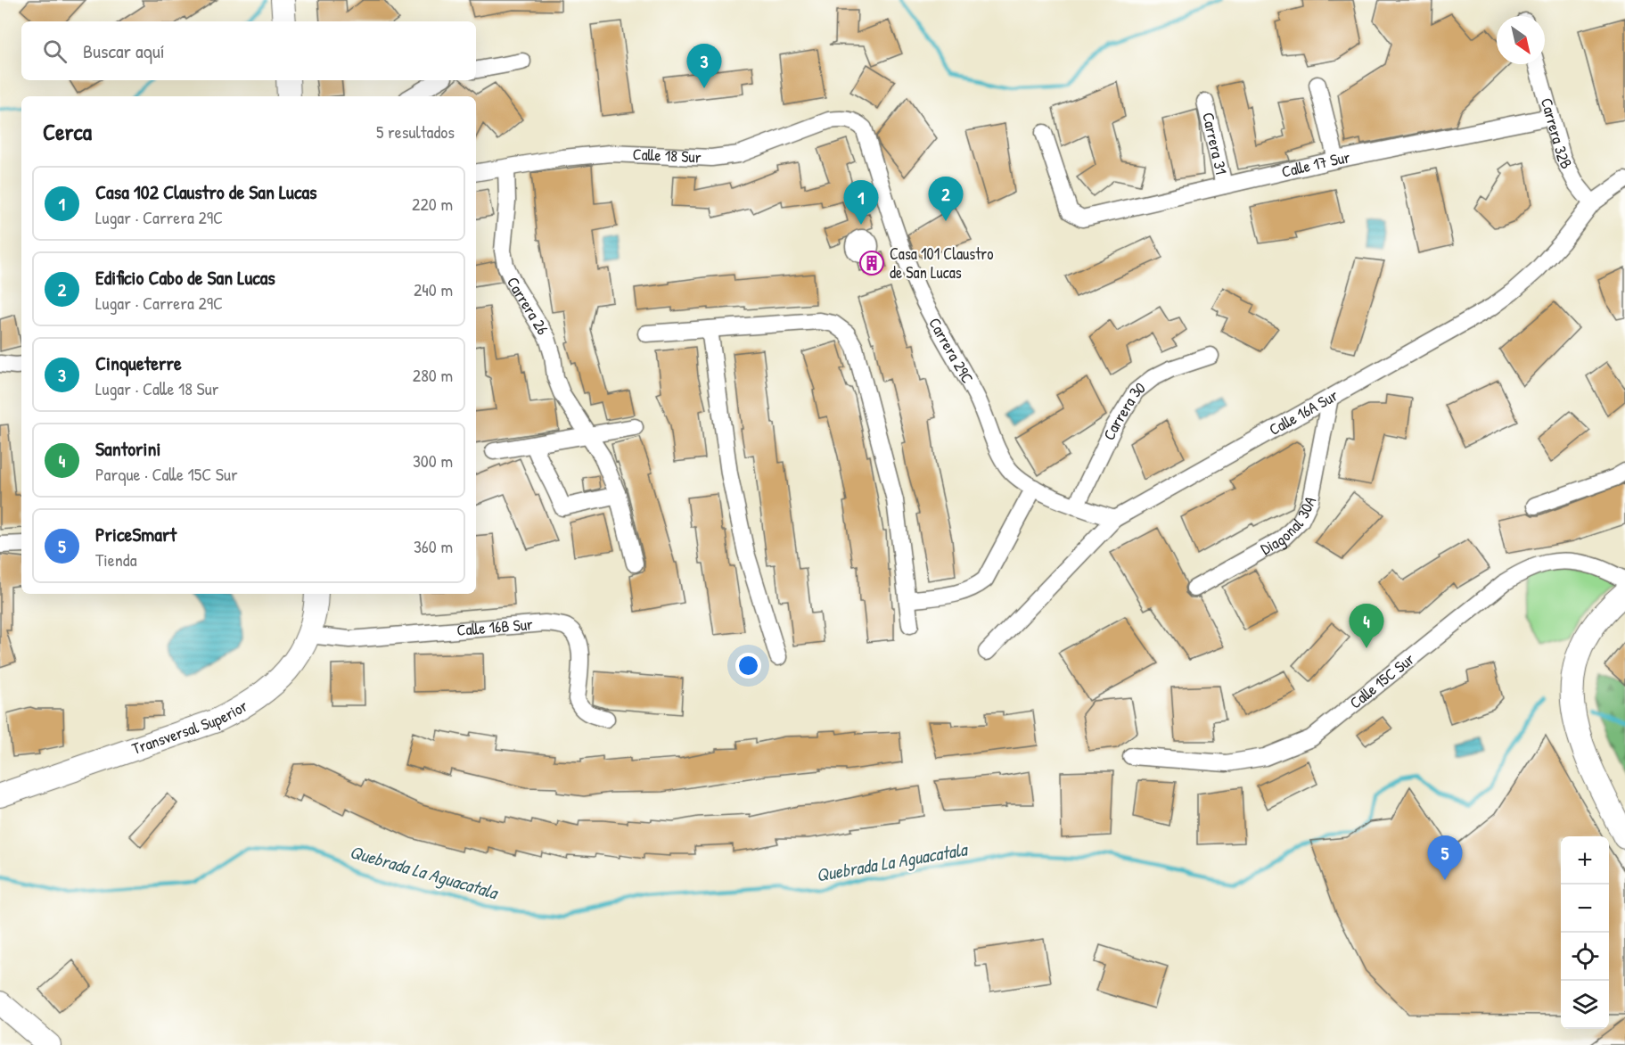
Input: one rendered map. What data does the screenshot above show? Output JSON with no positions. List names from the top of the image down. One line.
{"streets":{"main road":["Transversal Superior"],"street":["Carrera 32B","Carrera 31","Calle 18 Sur","Calle 17 Sur","Carrera 26","Carrera 29C","Calle 16A Sur","Carrera 30","Diagonal 30A","Calle 16B Sur","Calle 15C Sur"]},"crossings":[["Carrera 32B","Calle 17 Sur"],["Carrera 32B","Calle 16A Sur"],["Carrera 31","Calle 17 Sur"],["Calle 18 Sur","Carrera 26"],["Calle 18 Sur","Carrera 29C"],["Carrera 29C","Calle 16A Sur"],["Carrera 29C","Carrera 30"],["Calle 16A Sur","Diagonal 30A"],["Calle 16B Sur","Transversal Superior"]],"water":["Quebrada La Aguacatala"],"places":{"building":["Casa 101 Claustro de San Lucas"]},"north":"bottom right","page":{"search":"Buscar aquí","pins":["3","2","1","4","5"],"heading":["Cerca","5 resultados"],"list":[{"mark":"1","name":"Casa 102 Claustro de San Lucas","note":"Lugar · Carrera 29C","value":"220 m"},{"mark":"2","name":"Edificio Cabo de San Lucas","note":"Lugar · Carrera 29C","value":"240 m"},{"mark":"3","name":"Cinqueterre","note":"Lugar · Calle 18 Sur","value":"280 m"},{"mark":"4","name":"Santorini","note":"Parque · Calle 15C Sur","value":"300 m"},{"mark":"5","name":"PriceSmart","note":"Tienda","value":"360 m"}],"map_buttons":["+","−"]}}
